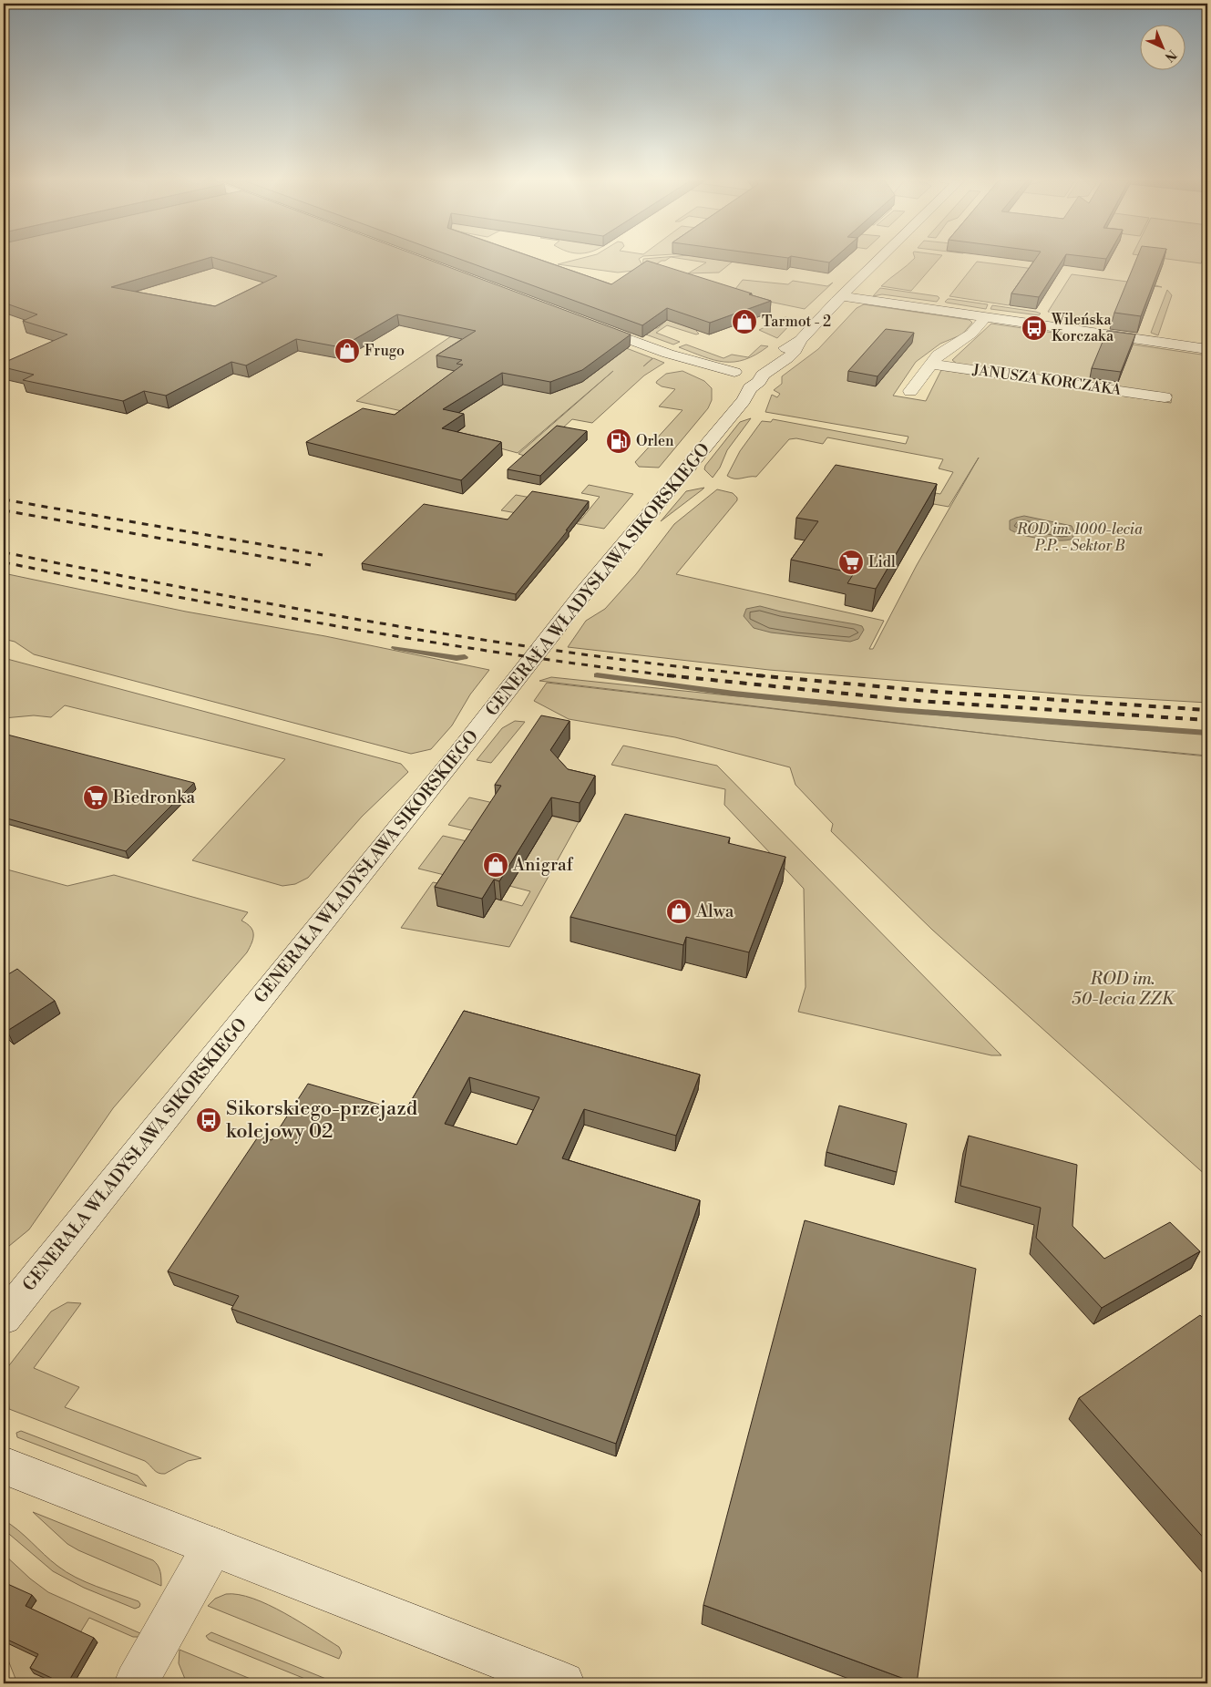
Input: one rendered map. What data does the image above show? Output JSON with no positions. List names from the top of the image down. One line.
{"streets":{"street":["JANUSZA KORCZAKA","GENERAŁA WŁADYSŁAWA SIKORSKIEGO"]},"parks":["ROD im. 1000-lecia P.P. - Sektor B","ROD im. 50-lecia ZZK"],"places":{"shop":["Tarmot - 2","Frugo","Anigraf","Alwa"],"bus stop":["Wileńska Korczaka","Sikorskiego-przejazd kolejowy 02"],"fuel station":["Orlen"],"supermarket":["Lidl","Biedronka"]},"north":"bottom right"}
